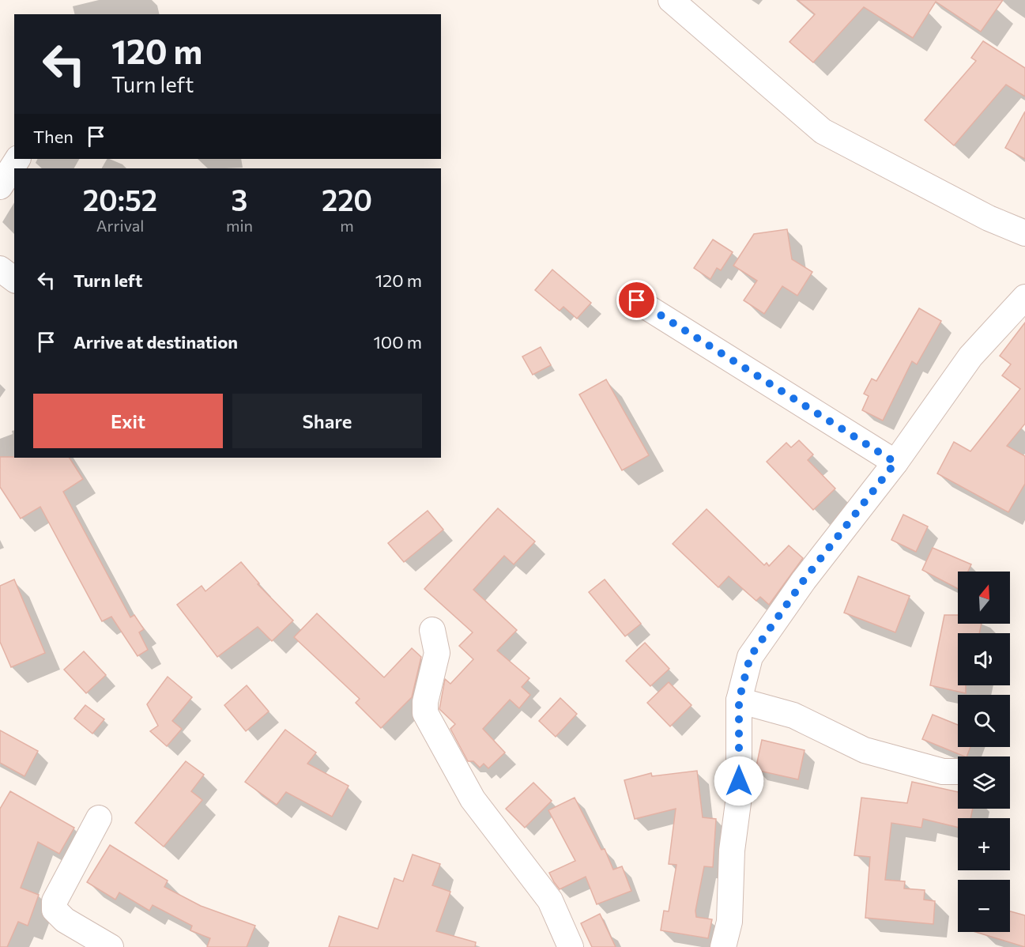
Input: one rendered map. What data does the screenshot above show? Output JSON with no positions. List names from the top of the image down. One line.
{"north":"top","page":{"turn":["120 m","Turn left"],"then":"Then","eta":["20:52","Arrival","3","min","220","m"],"list":[{"name":"Turn left","value":"120 m"},{"name":"Arrive at destination","value":"100 m"}],"buttons":["Exit","Share"],"map_buttons":["+","−"]}}
